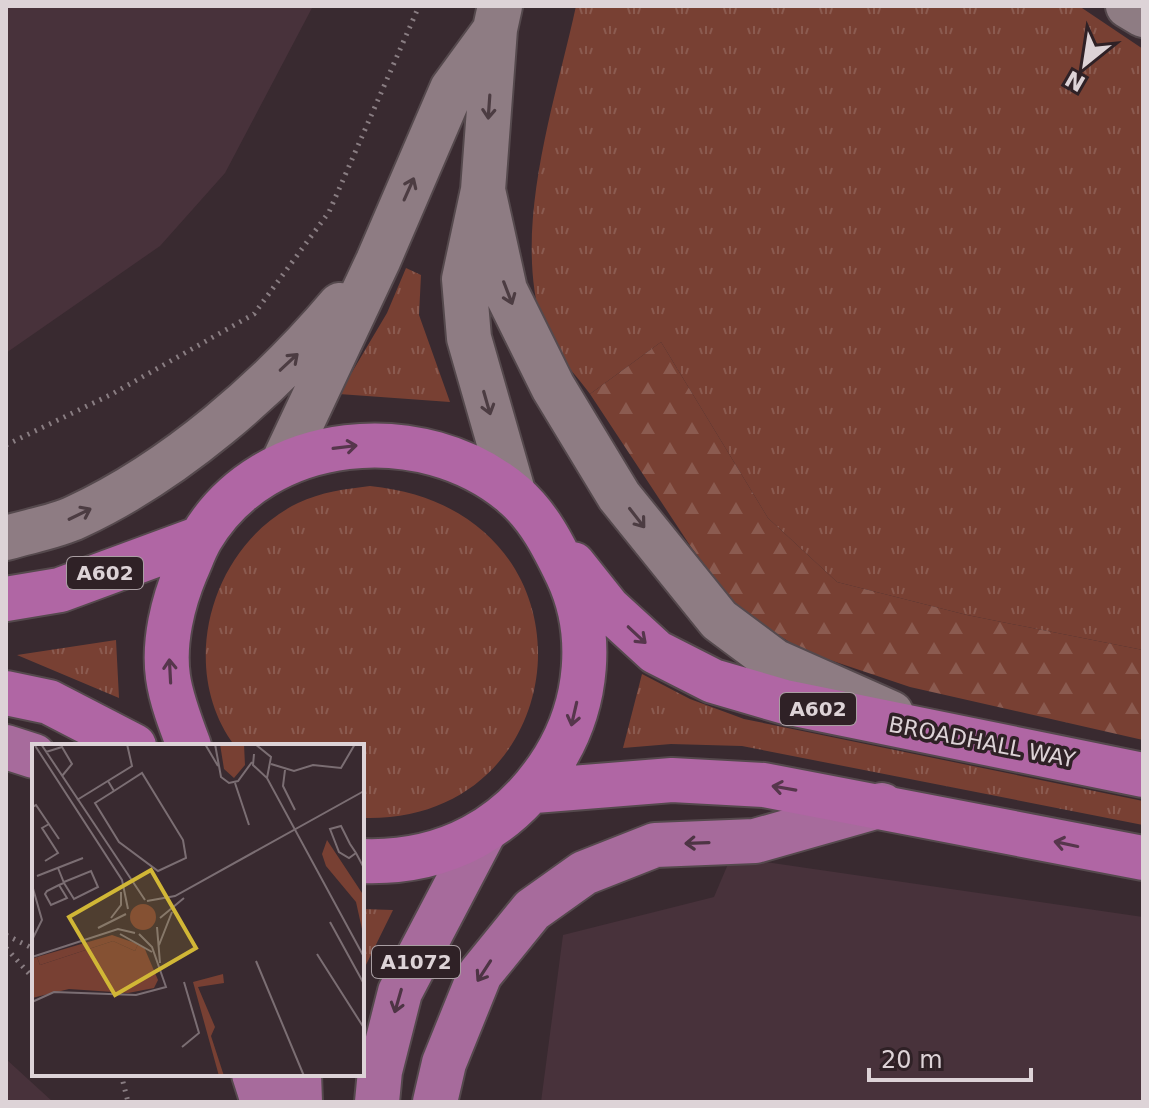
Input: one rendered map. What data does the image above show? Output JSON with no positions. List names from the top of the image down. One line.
{"streets":{"highway":["A602","BROADHALL WAY"],"main road":["A1072"]},"scale_bar":"20 m","north":"bottom left"}
